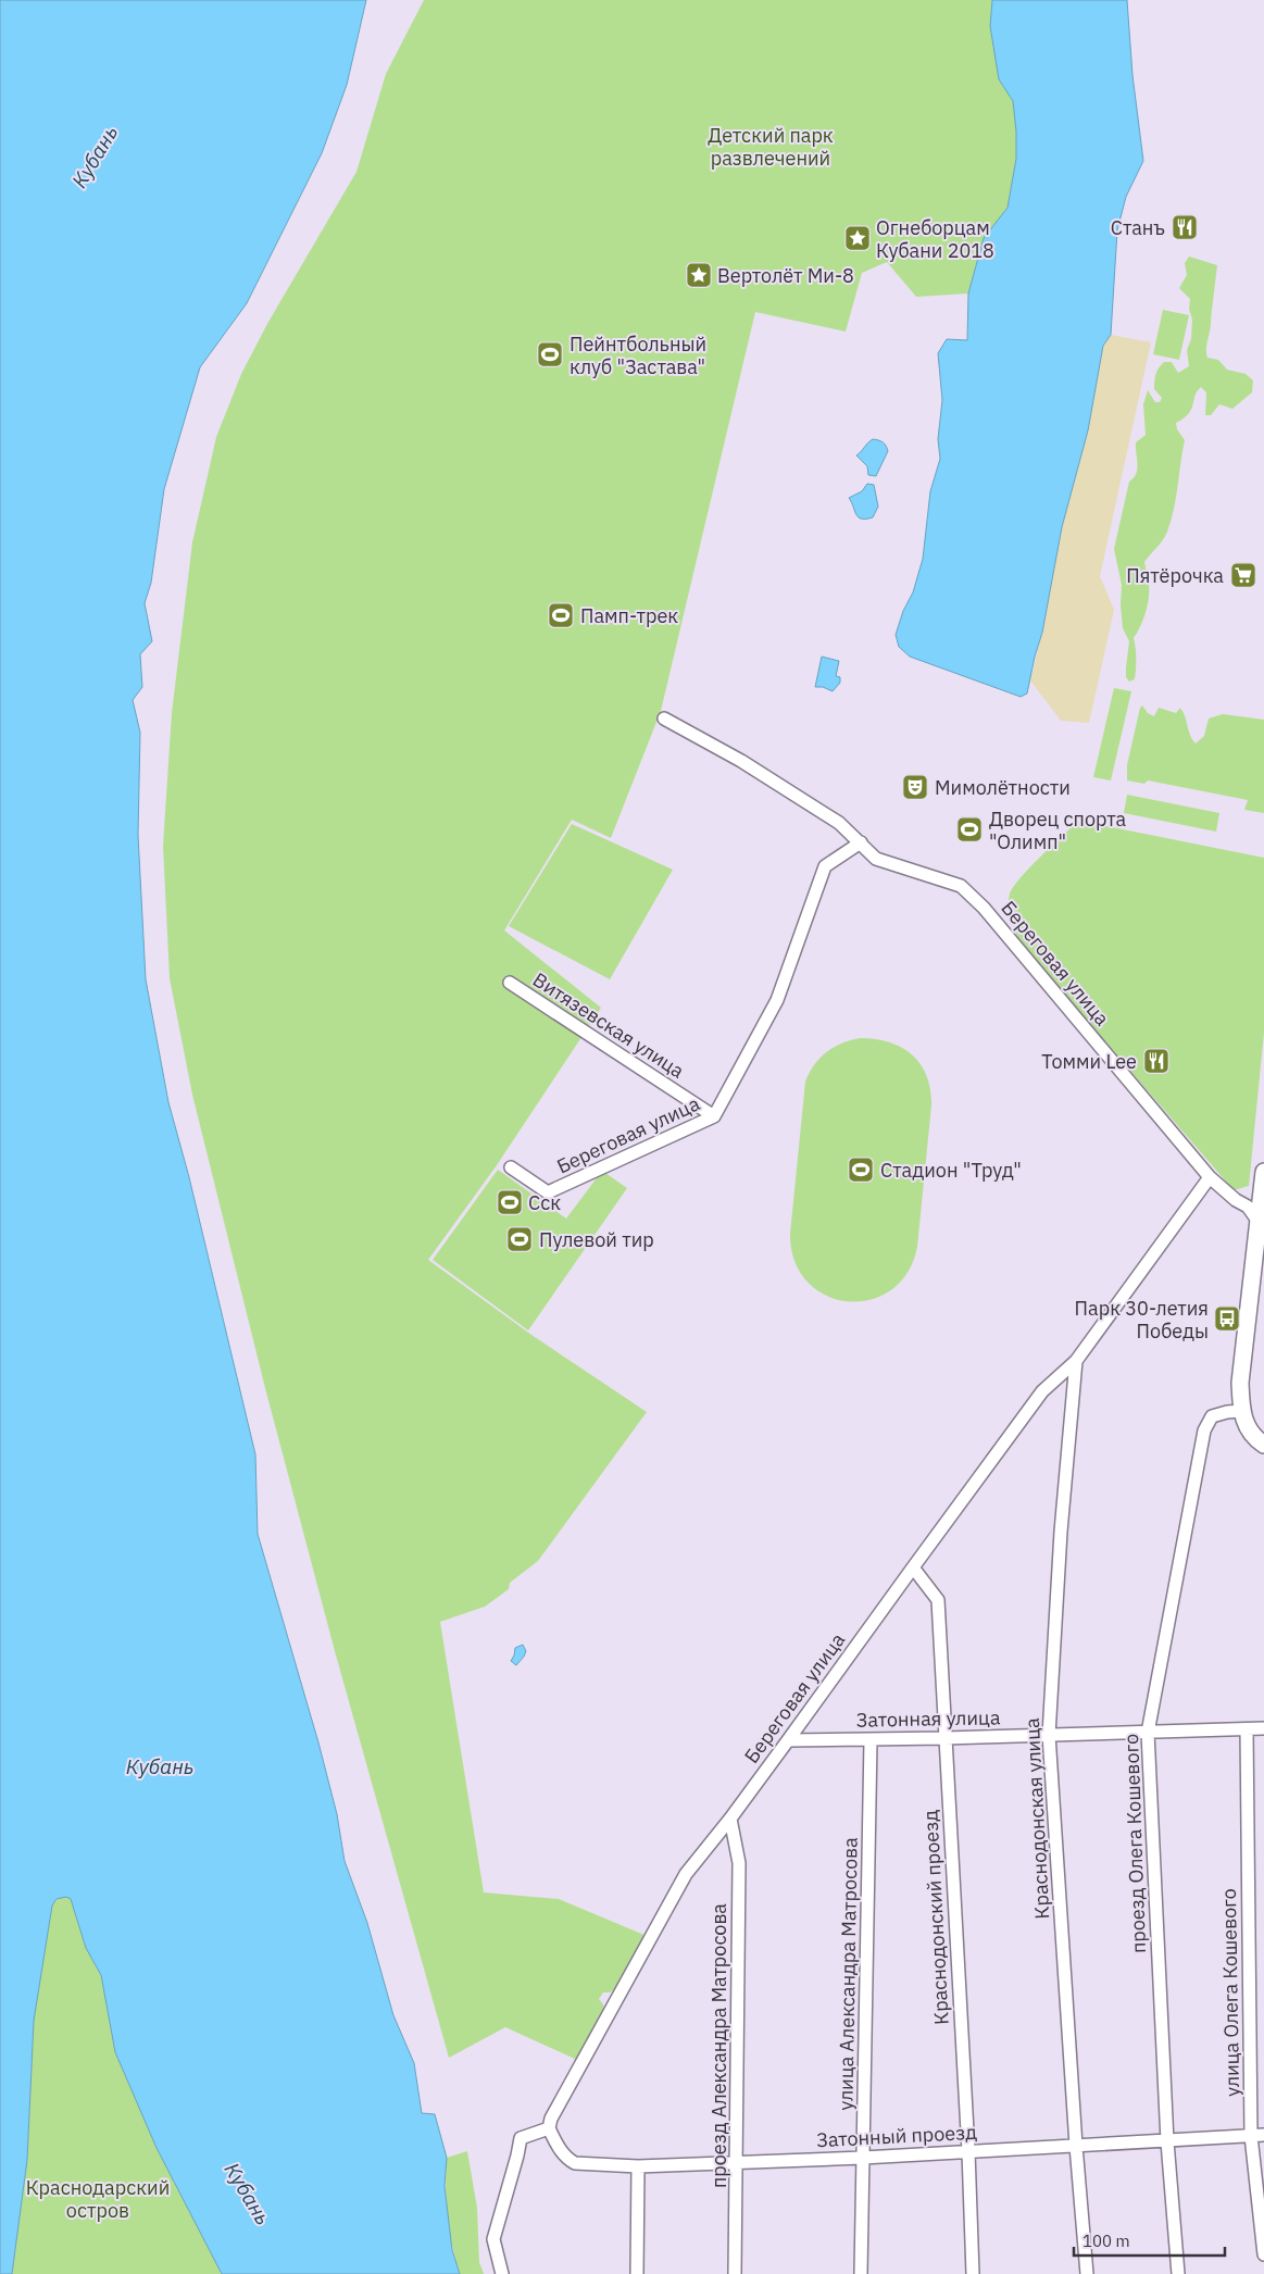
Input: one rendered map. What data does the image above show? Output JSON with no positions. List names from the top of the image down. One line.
{"streets":{"street":["Береговая улица","Витязевская улица","Затонная улица","Краснодонская улица","проезд Олега Кошевого","Краснодонский проезд","улица Александра Матросова","улица Олега Кошевого","проезд Александра Матросова","Затонный проезд"]},"crossings":[["Береговая улица","Витязевская улица"],["Береговая улица","Затонная улица"],["Береговая улица","Краснодонская улица"],["Береговая улица","Краснодонский проезд"],["Береговая улица","проезд Александра Матросова"],["Береговая улица","Затонный проезд"],["Затонная улица","Краснодонская улица"],["Затонная улица","проезд Олега Кошевого"],["Затонная улица","Краснодонский проезд"],["Затонная улица","улица Александра Матросова"],["Затонная улица","улица Олега Кошевого"],["Краснодонская улица","Затонный проезд"],["проезд Олега Кошевого","Затонный проезд"],["Краснодонский проезд","Затонный проезд"],["улица Александра Матросова","Затонный проезд"],["улица Олега Кошевого","Затонный проезд"],["проезд Александра Матросова","Затонный проезд"]],"water":["Кубань"],"parks":["Детский парк развлечений","Краснодарский остров"],"places":{"restaurant":["Станъ","Томми Lee"],"place":["Огнеборцам Кубани 2018","Вертолёт Ми-8"],"sports":["Пейнтбольный клуб \"Застава\"","Памп-трек","Дворец спорта \"Олимп\"","Стадион \"Труд\"","Сск","Пулевой тир"],"supermarket":["Пятёрочка"],"theatre":["Мимолётности"],"bus stop":["Парк 30-летия Победы"]},"scale_bar":"100 m"}
